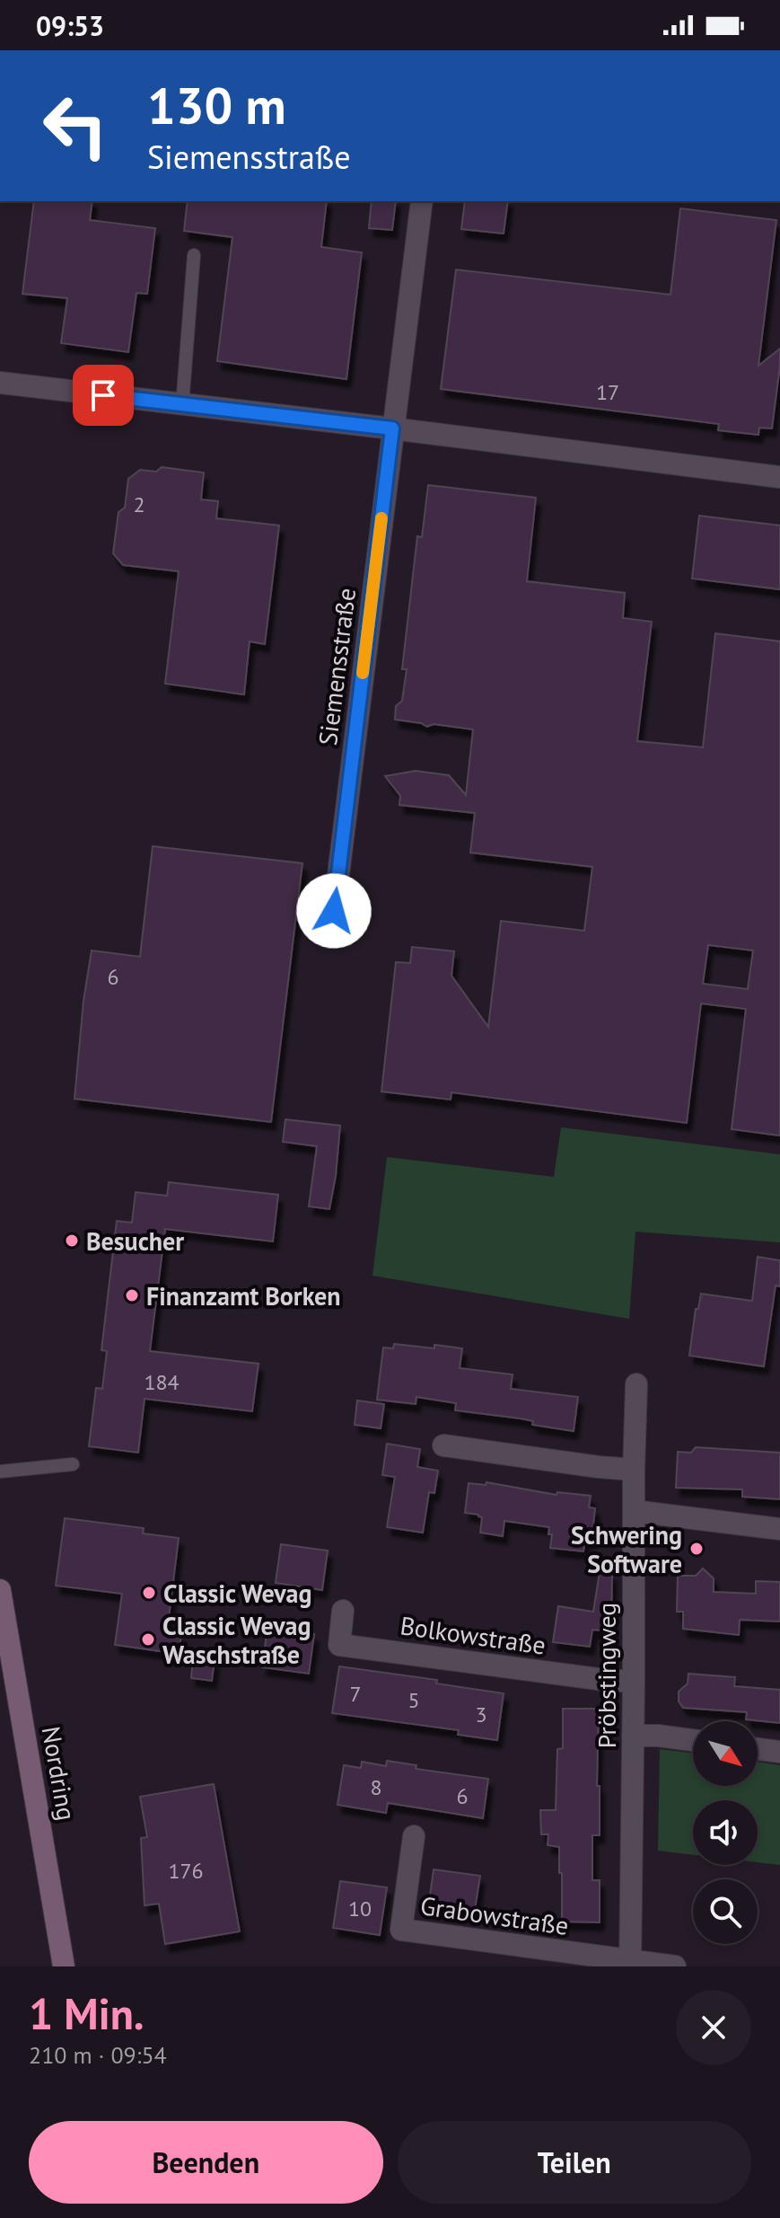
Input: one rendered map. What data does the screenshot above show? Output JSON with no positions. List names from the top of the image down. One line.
{"streets":{"main road":["Nordring"],"street":["Siemensstraße","Bolkowstraße","Pröbstingweg","Grabowstraße"]},"crossings":[["Bolkowstraße","Pröbstingweg"],["Pröbstingweg","Grabowstraße"]],"places":["Besucher","Finanzamt Borken","Schwering Software","Classic Wevag","Classic Wevag Waschstraße"],"house_numbers":["17","2","6","184","7","5","3","8","6","176","10"],"north":"bottom right","page":{"status":"09:53","turn":["130 m","Siemensstraße"],"heading":["1 Min.","210 m · 09:54"],"buttons":["Beenden","Teilen"]}}
